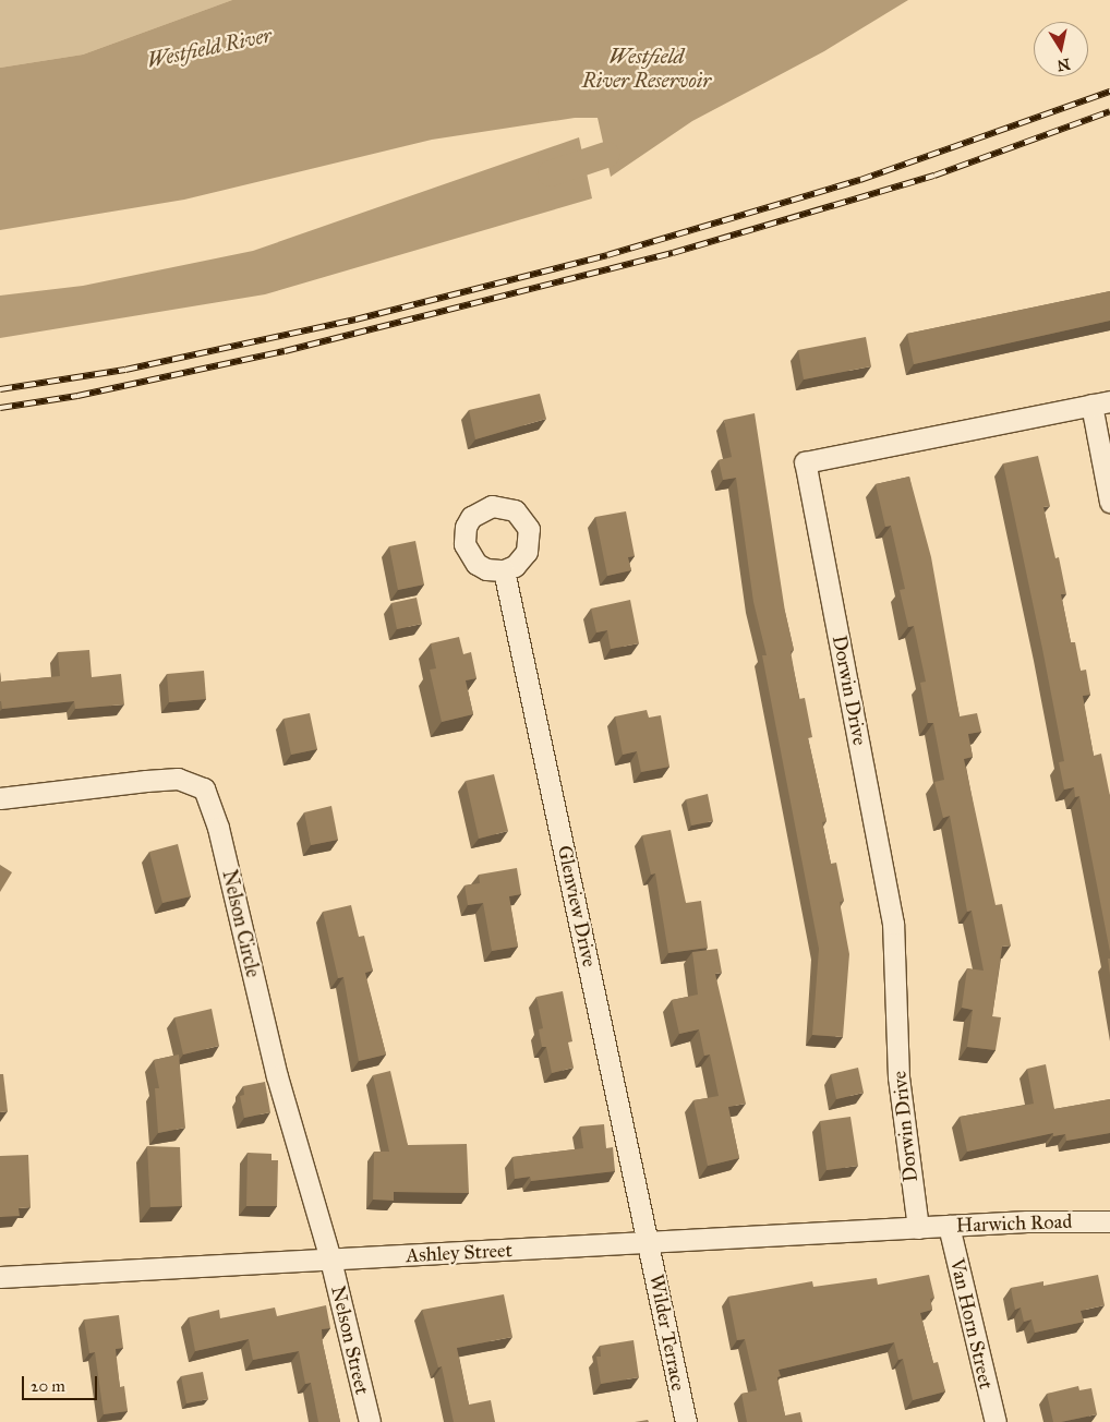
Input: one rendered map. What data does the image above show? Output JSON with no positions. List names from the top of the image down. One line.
{"streets":{"street":["Dorwin Drive","Glenview Drive","Nelson Circle","Harwich Road","Ashley Street","Van Horn Street","Wilder Terrace","Nelson Street"]},"crossings":[["Dorwin Drive","Harwich Road"],["Dorwin Drive","Ashley Street"],["Glenview Drive","Ashley Street"],["Glenview Drive","Wilder Terrace"],["Nelson Circle","Ashley Street"],["Nelson Circle","Nelson Street"],["Harwich Road","Ashley Street"],["Harwich Road","Van Horn Street"],["Ashley Street","Wilder Terrace"],["Ashley Street","Nelson Street"]],"water":["Westfield River","Westfield River Reservoir"],"scale_bar":"20 m","north":"bottom"}
